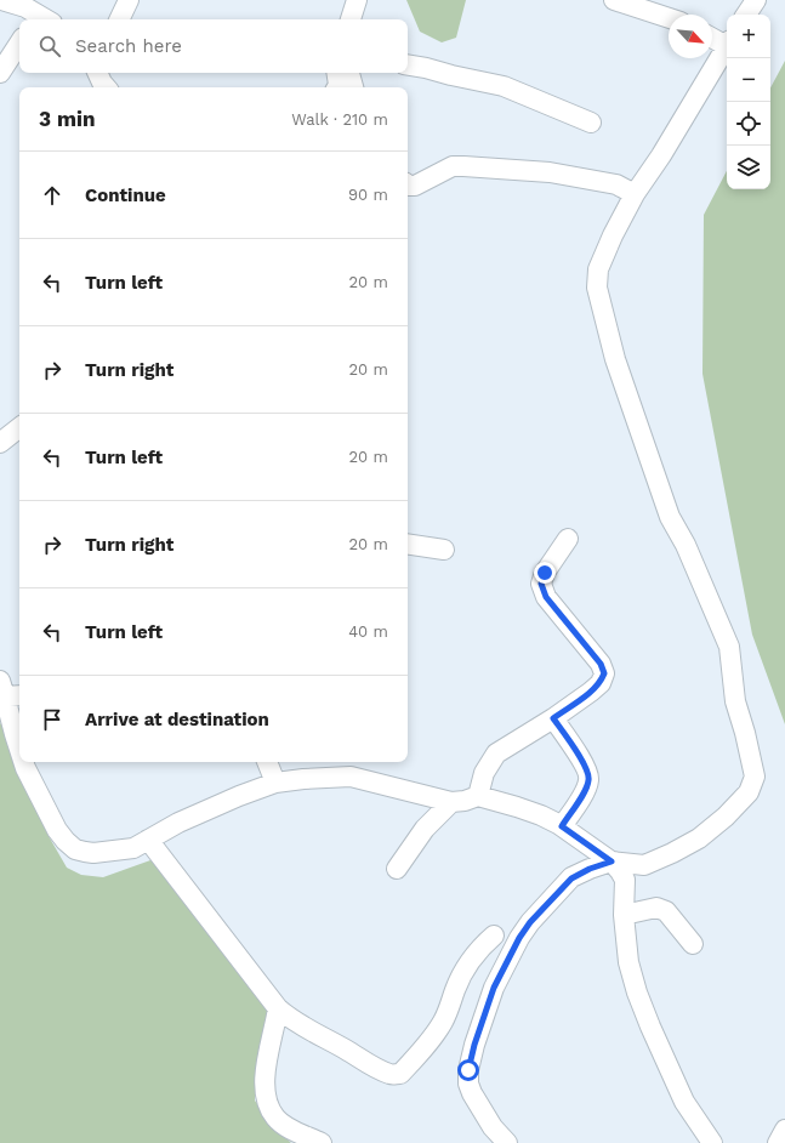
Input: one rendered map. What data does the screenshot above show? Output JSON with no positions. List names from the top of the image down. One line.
{"north":"bottom right","page":{"map_buttons":["+","−"],"search":"Search here","heading":["3 min","Walk · 210 m"],"list":[["Continue","90 m"],["Turn left","20 m"],["Turn right","20 m"],["Turn left","20 m"],["Turn right","20 m"],["Turn left","40 m"],"Arrive at destination"]}}
